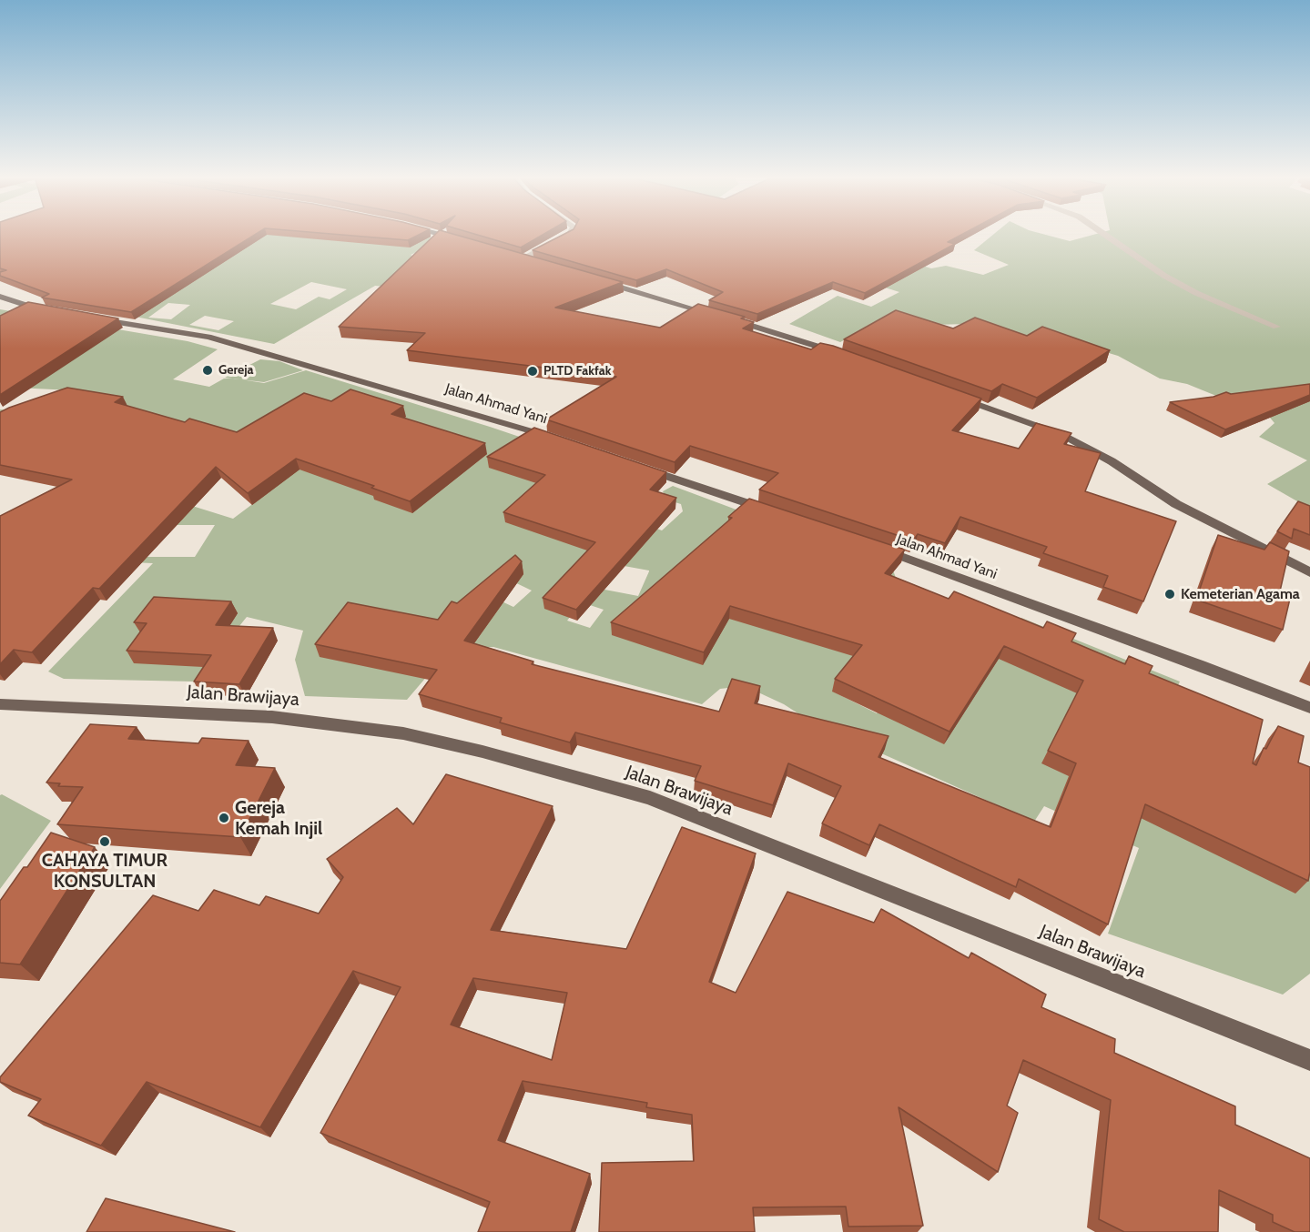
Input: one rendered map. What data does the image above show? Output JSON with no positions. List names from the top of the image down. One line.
{"streets":{"main road":["Jalan Ahmad Yani","Jalan Brawijaya"]},"places":["Gereja","PLTD Fakfak","Kemeterian Agama","Gereja Kemah Injil","CAHAYA TIMUR KONSULTAN"]}
